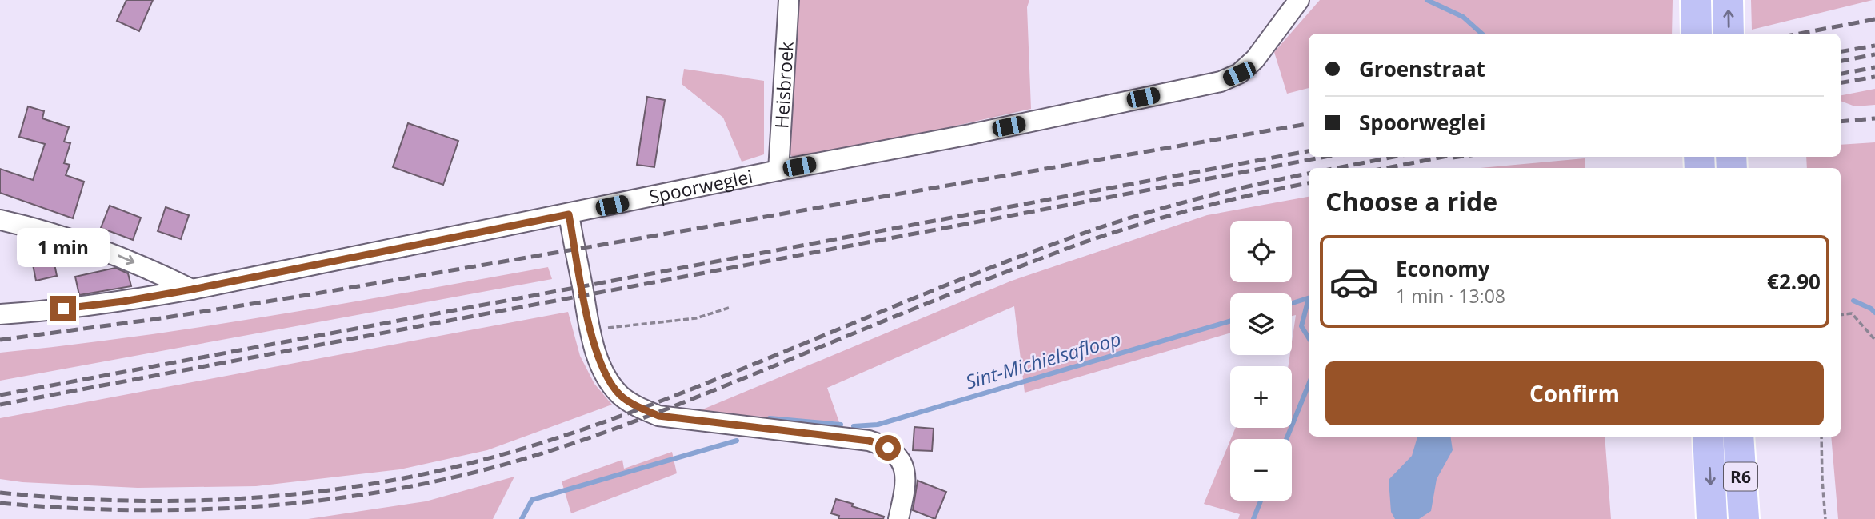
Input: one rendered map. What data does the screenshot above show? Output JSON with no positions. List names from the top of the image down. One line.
{"streets":{"highway":["R6"],"street":["Heisbroek","Spoorweglei"]},"crossings":[["Heisbroek","Spoorweglei"]],"water":["Sint-Michielsafloop"],"page":{"banner":["Groenstraat","Spoorweglei"],"heading":"Choose a ride","map_buttons":["+","−"],"bubble":"1 min","list":[{"name":"Economy","note":"1 min · 13:08","value":"€2.90"}],"buttons":"Confirm"}}
